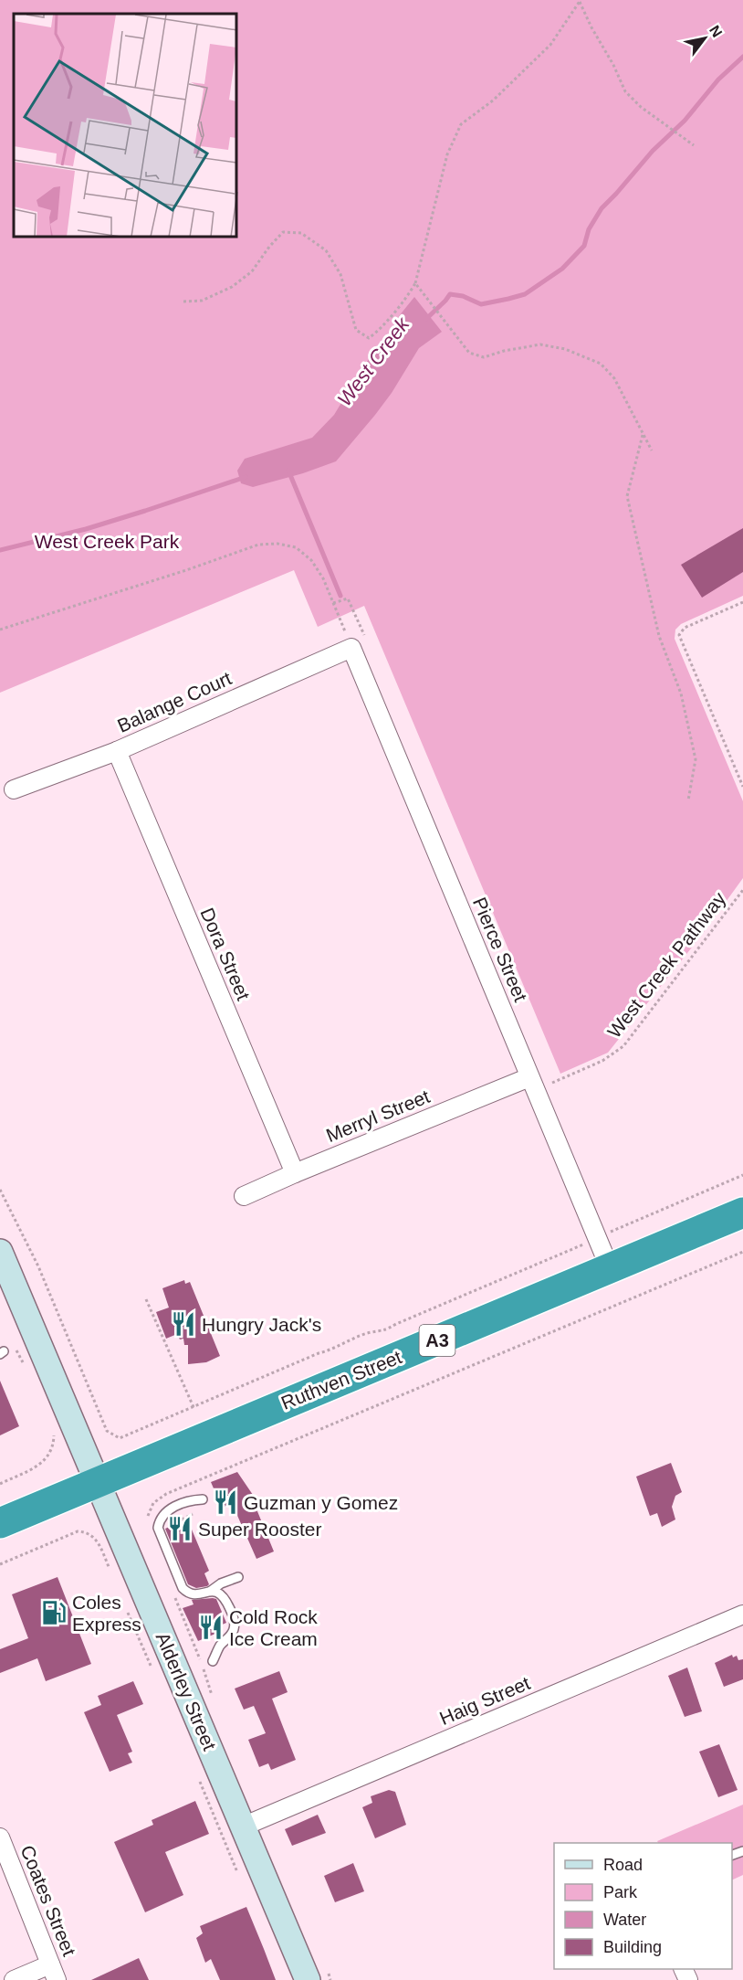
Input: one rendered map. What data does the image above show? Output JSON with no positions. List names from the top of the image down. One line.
{"streets":{"highway":["A3","Ruthven Street"],"street":["Balange Court","Pierce Street","Dora Street","Merryl Street","Alderley Street","Haig Street","Coates Street"],"path":["West Creek Pathway"]},"crossings":[["Balange Court","Pierce Street"],["Balange Court","Dora Street"],["Pierce Street","Merryl Street"],["Pierce Street","Ruthven Street"],["Dora Street","Merryl Street"],["Ruthven Street","Alderley Street"],["Alderley Street","Haig Street"]],"water":["West Creek"],"parks":["West Creek Park"],"places":{"restaurant":["Hungry Jack's","Guzman y Gomez","Super Rooster","Cold Rock Ice Cream"],"fuel station":["Coles Express"]},"legend":["Road","Park","Water","Building"],"north":"top right"}
